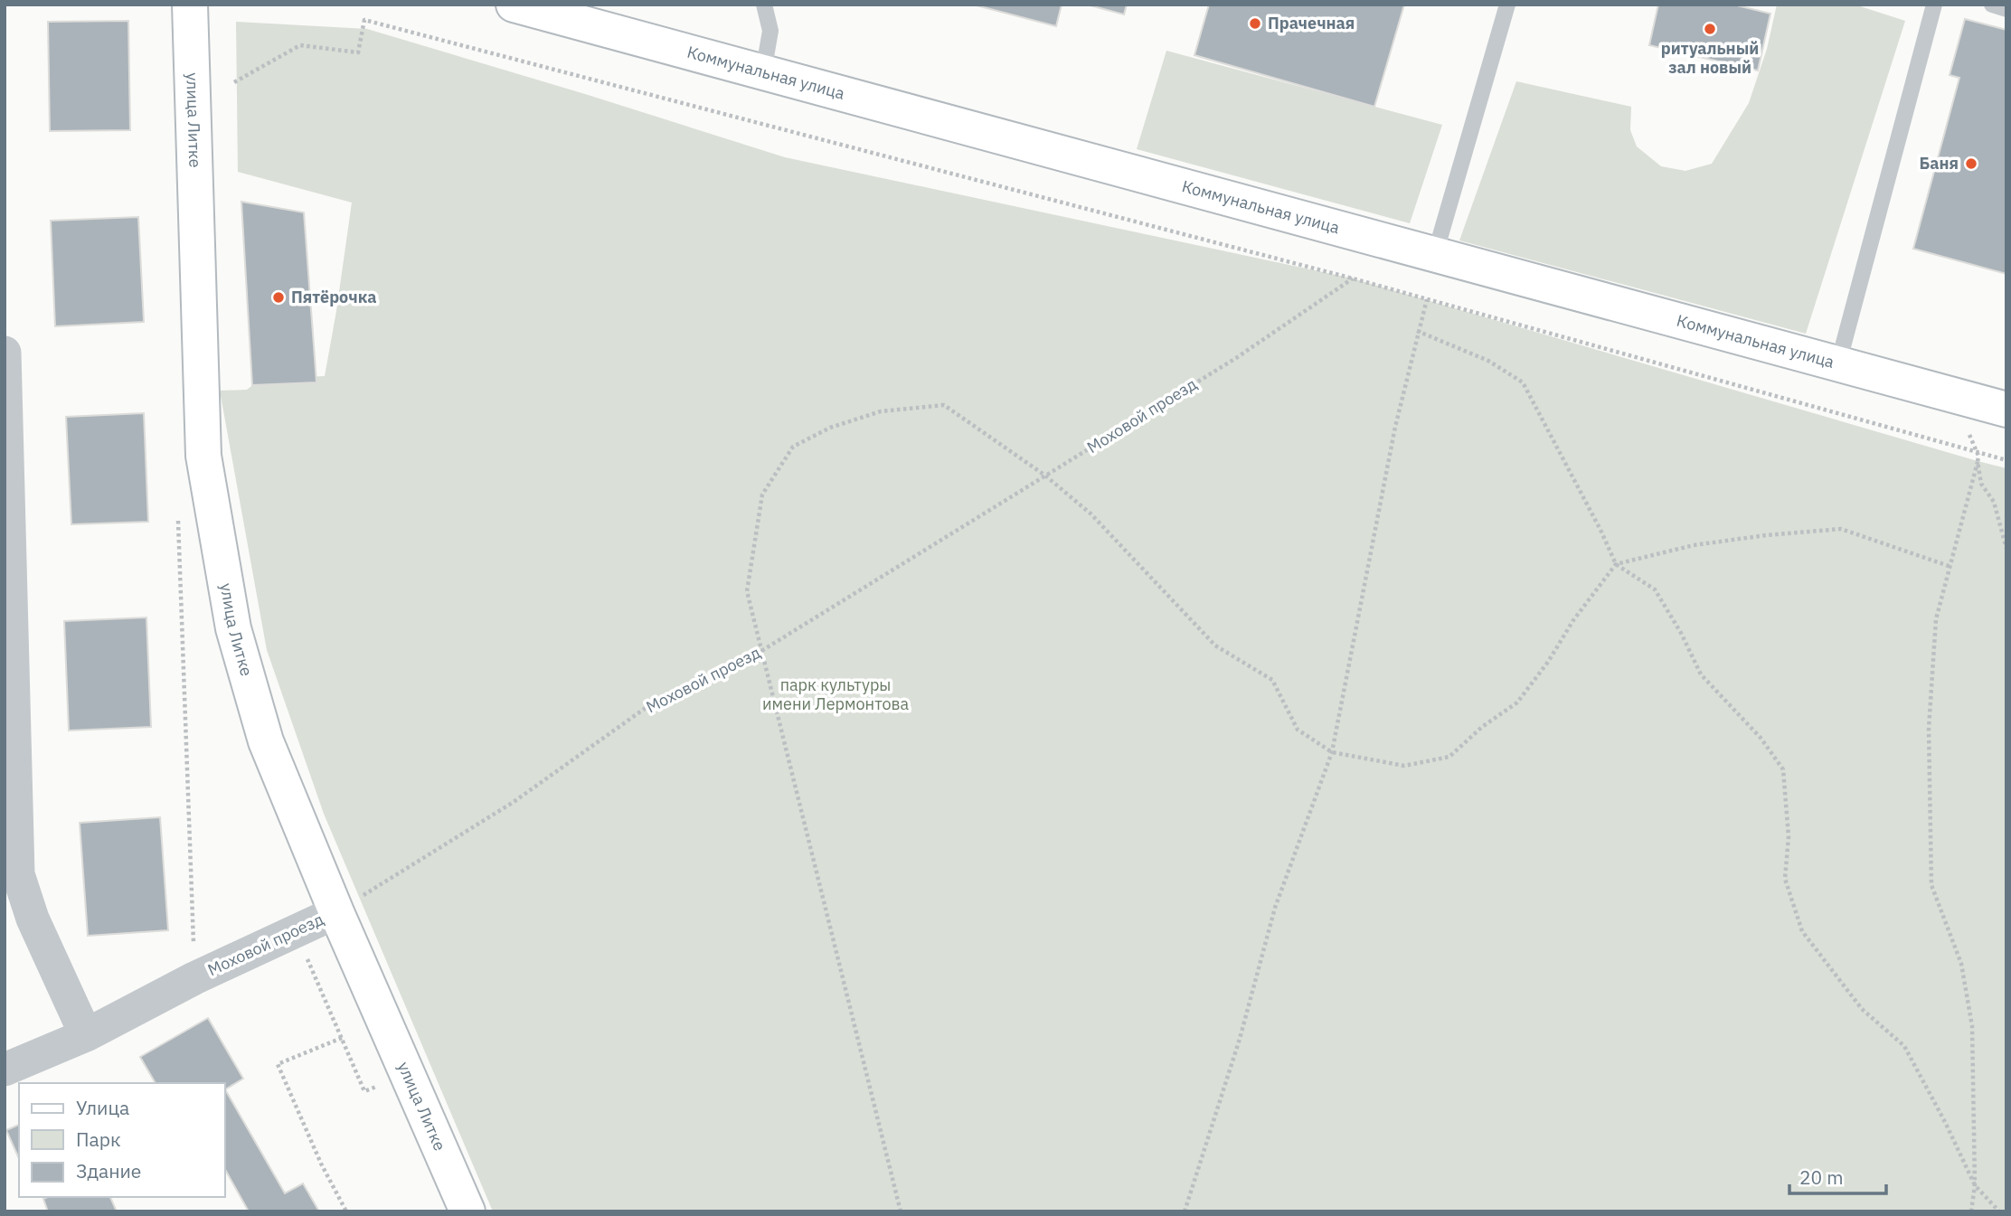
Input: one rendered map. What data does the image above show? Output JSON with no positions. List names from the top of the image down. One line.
{"streets":{"street":["Коммунальная улица","улица Литке","Моховой проезд"]},"crossings":[["улица Литке","Моховой проезд"]],"parks":["парк культуры имени Лермонтова"],"places":["Прачечная","ритуальный зал новый","Баня","Пятёрочка"],"legend":["Улица","Парк","Здание"],"scale_bar":"20 m"}
